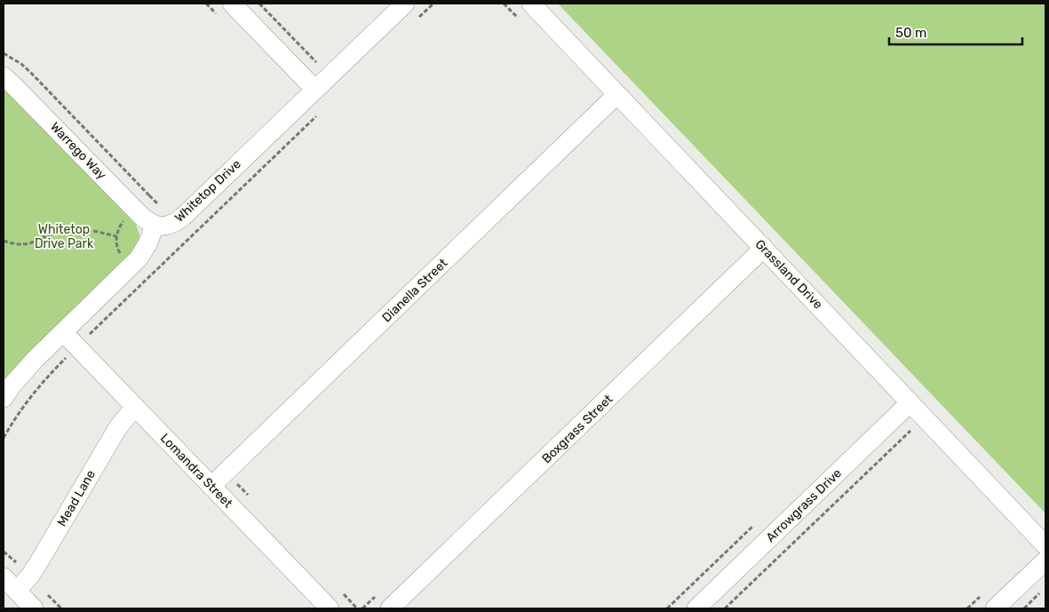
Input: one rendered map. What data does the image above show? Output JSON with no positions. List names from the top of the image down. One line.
{"streets":{"street":["Warrego Way","Whitetop Drive","Grassland Drive","Dianella Street","Boxgrass Street","Lomandra Street","Mead Lane","Arrowgrass Drive"]},"crossings":[["Warrego Way","Whitetop Drive"],["Grassland Drive","Dianella Street"],["Grassland Drive","Boxgrass Street"],["Grassland Drive","Arrowgrass Drive"],["Dianella Street","Lomandra Street"],["Lomandra Street","Mead Lane"]],"parks":["Whitetop Drive Park"],"scale_bar":"50 m"}
